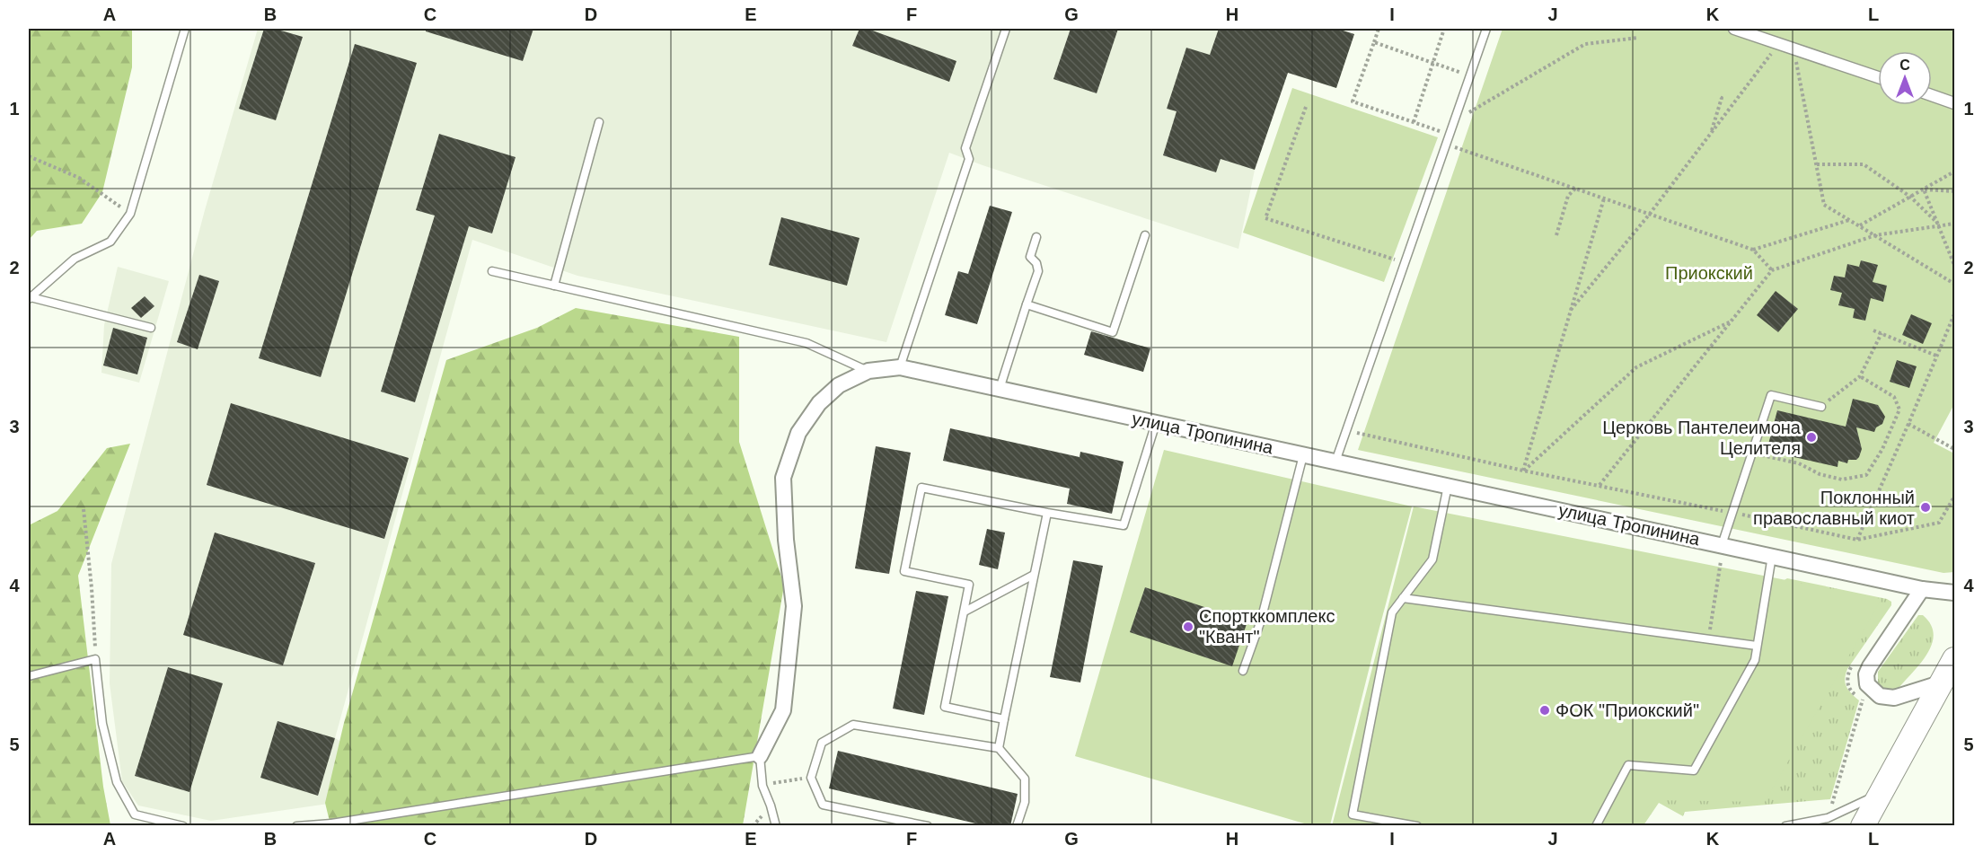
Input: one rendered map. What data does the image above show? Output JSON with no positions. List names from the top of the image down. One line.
{"streets":{"street":["улица Тропинина"]},"parks":["Приокский"],"places":["Церковь Пантелеимона Целителя","Поклонный православный киот","Спортккомплекс \"Квант\"","ФОК \"Приокский\""],"north":"top","grid":{"columns":["A","B","C","D","E","F","G","H","I","J","K","L"],"rows":["1","2","3","4","5"]}}
